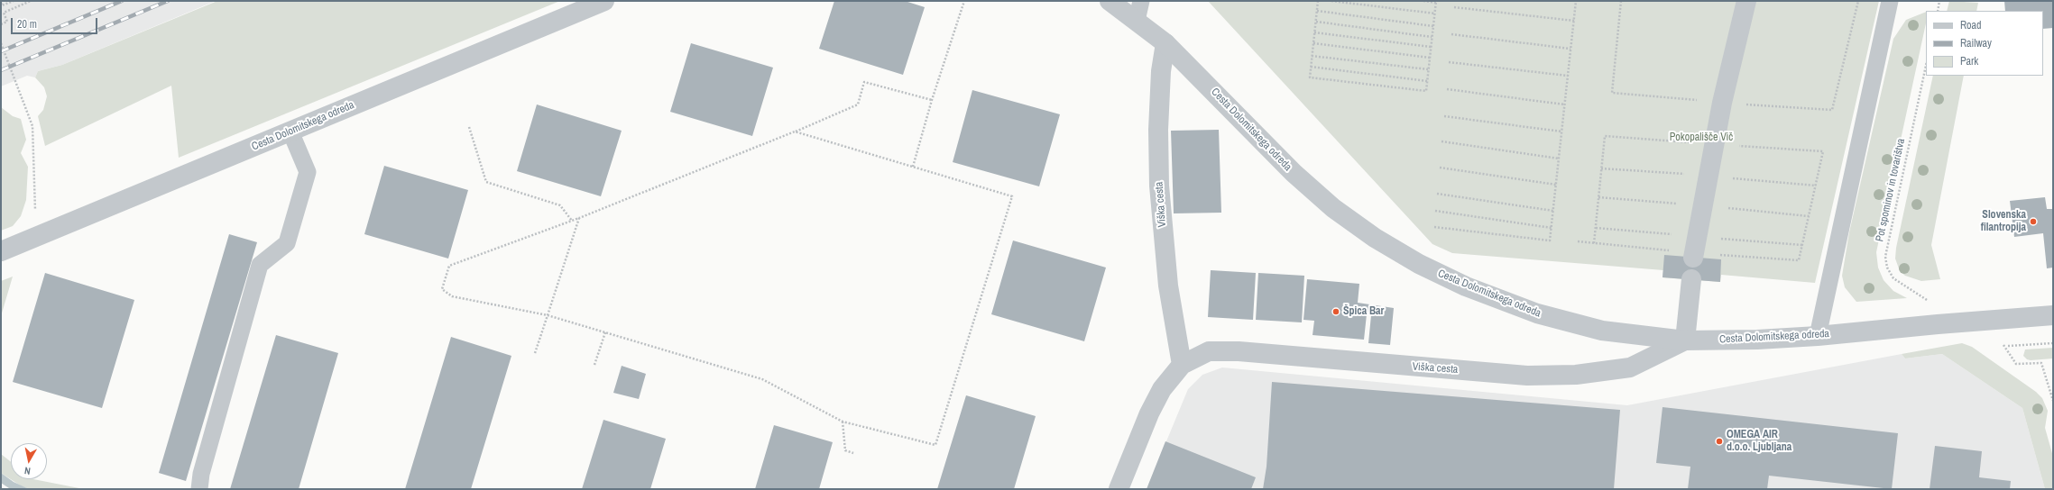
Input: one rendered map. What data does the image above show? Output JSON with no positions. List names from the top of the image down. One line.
{"streets":{"street":["Cesta Dolomitskega odreda","Viška cesta"],"path":["Pot spominov in tovarištva"]},"crossings":[["Cesta Dolomitskega odreda","Viška cesta"]],"parks":["Pokopališče Vič"],"places":["Slovenska filantropija","Špica Bar","OMEGA AIR d.o.o. Ljubljana"],"legend":["Road","Railway","Park"],"scale_bar":"20 m","north":"bottom"}
